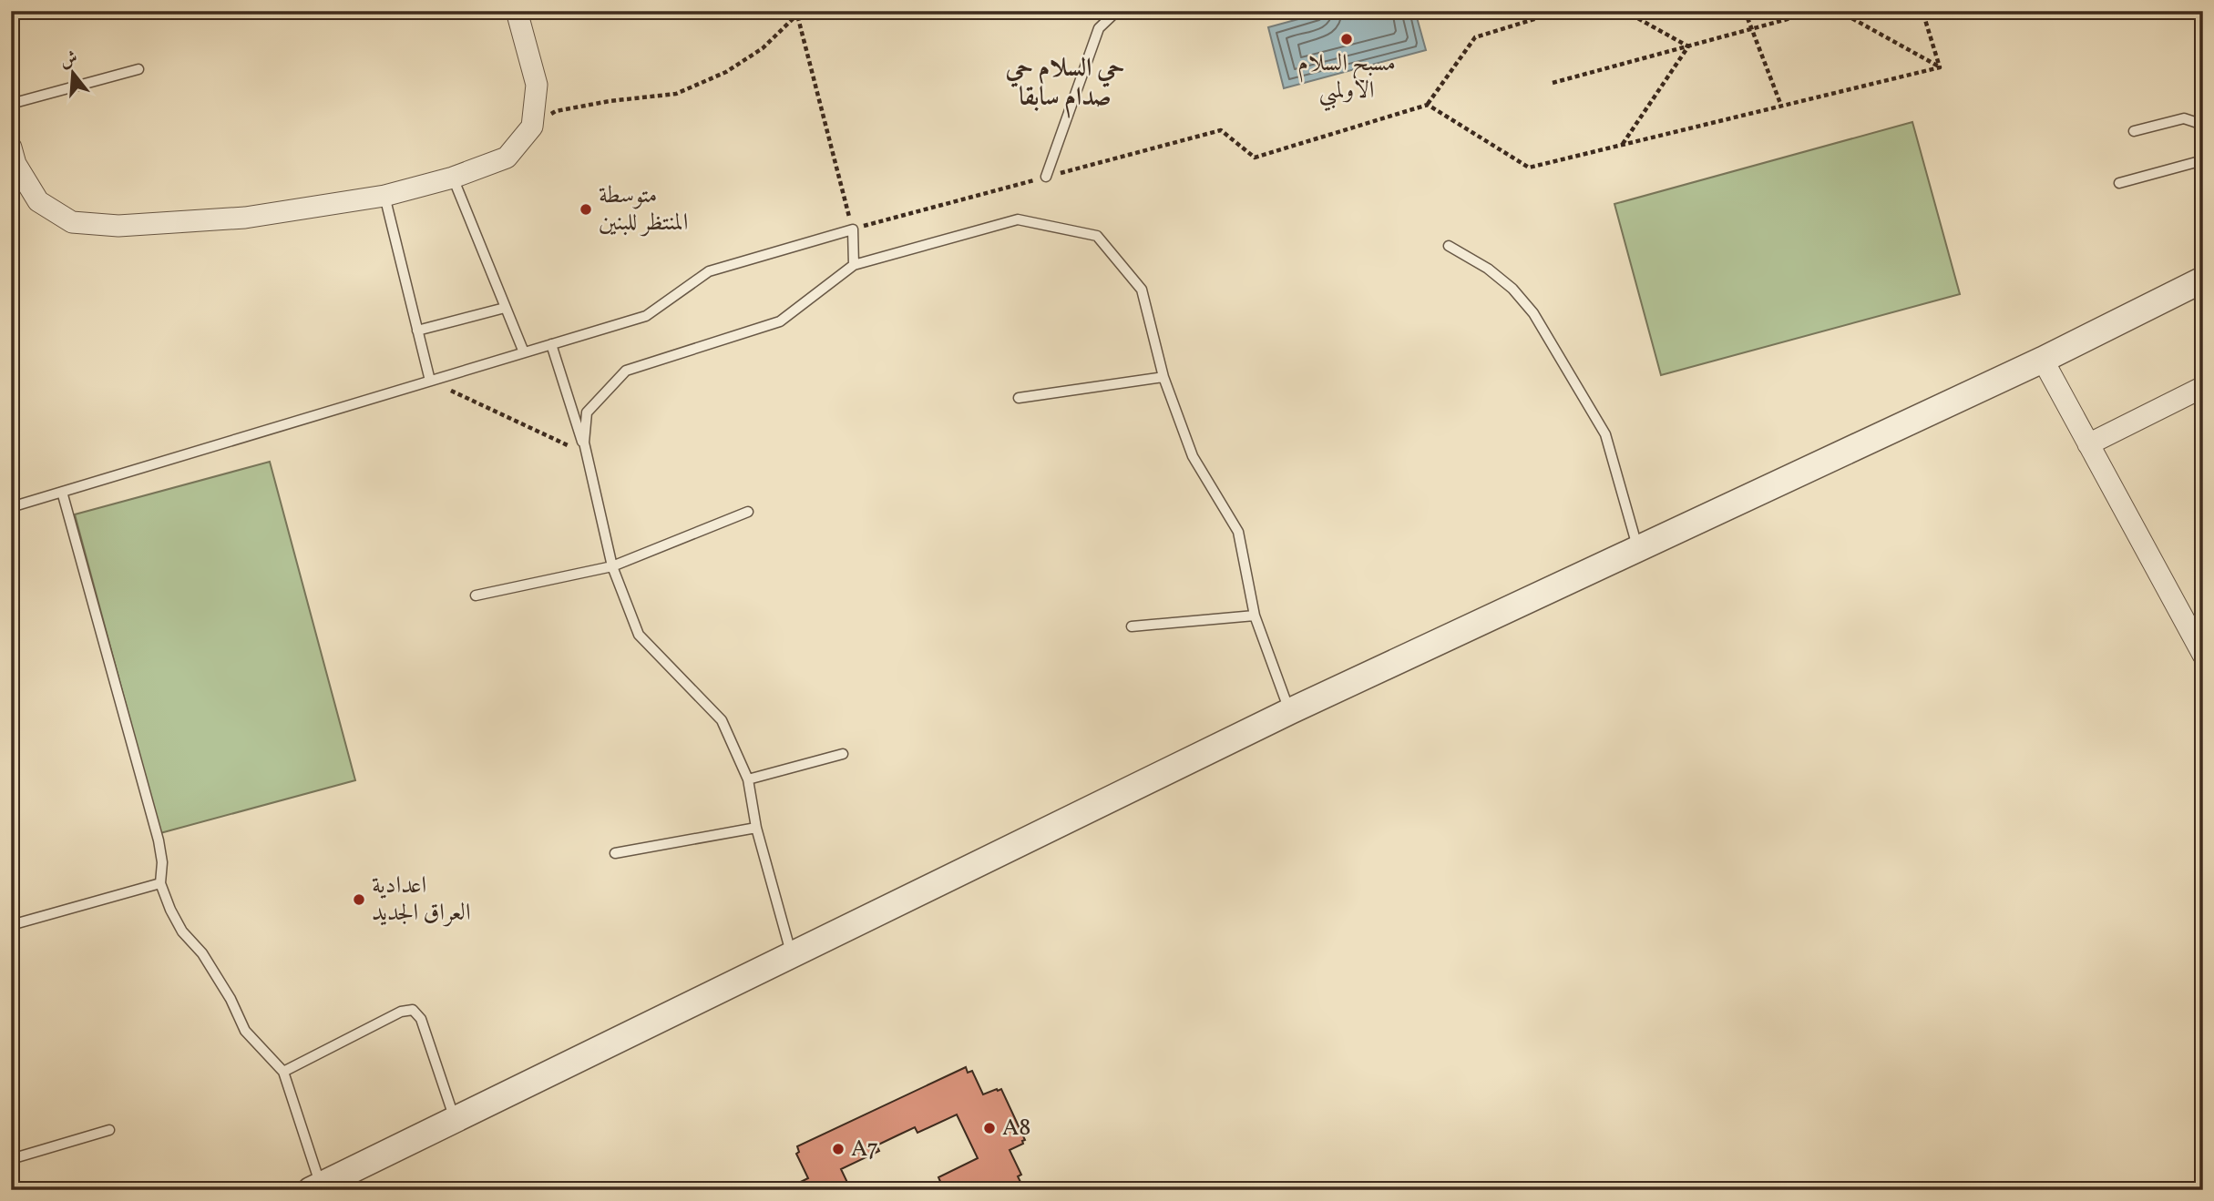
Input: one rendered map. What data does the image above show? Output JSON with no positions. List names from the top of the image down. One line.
{"districts":["حي السلام حي صدام سابقا"],"places":["مسبح السلام الاولمبي","متوسطة المنتظر للبنين","اعدادية العراق الجديد","A8","A7"],"north":"top"}
